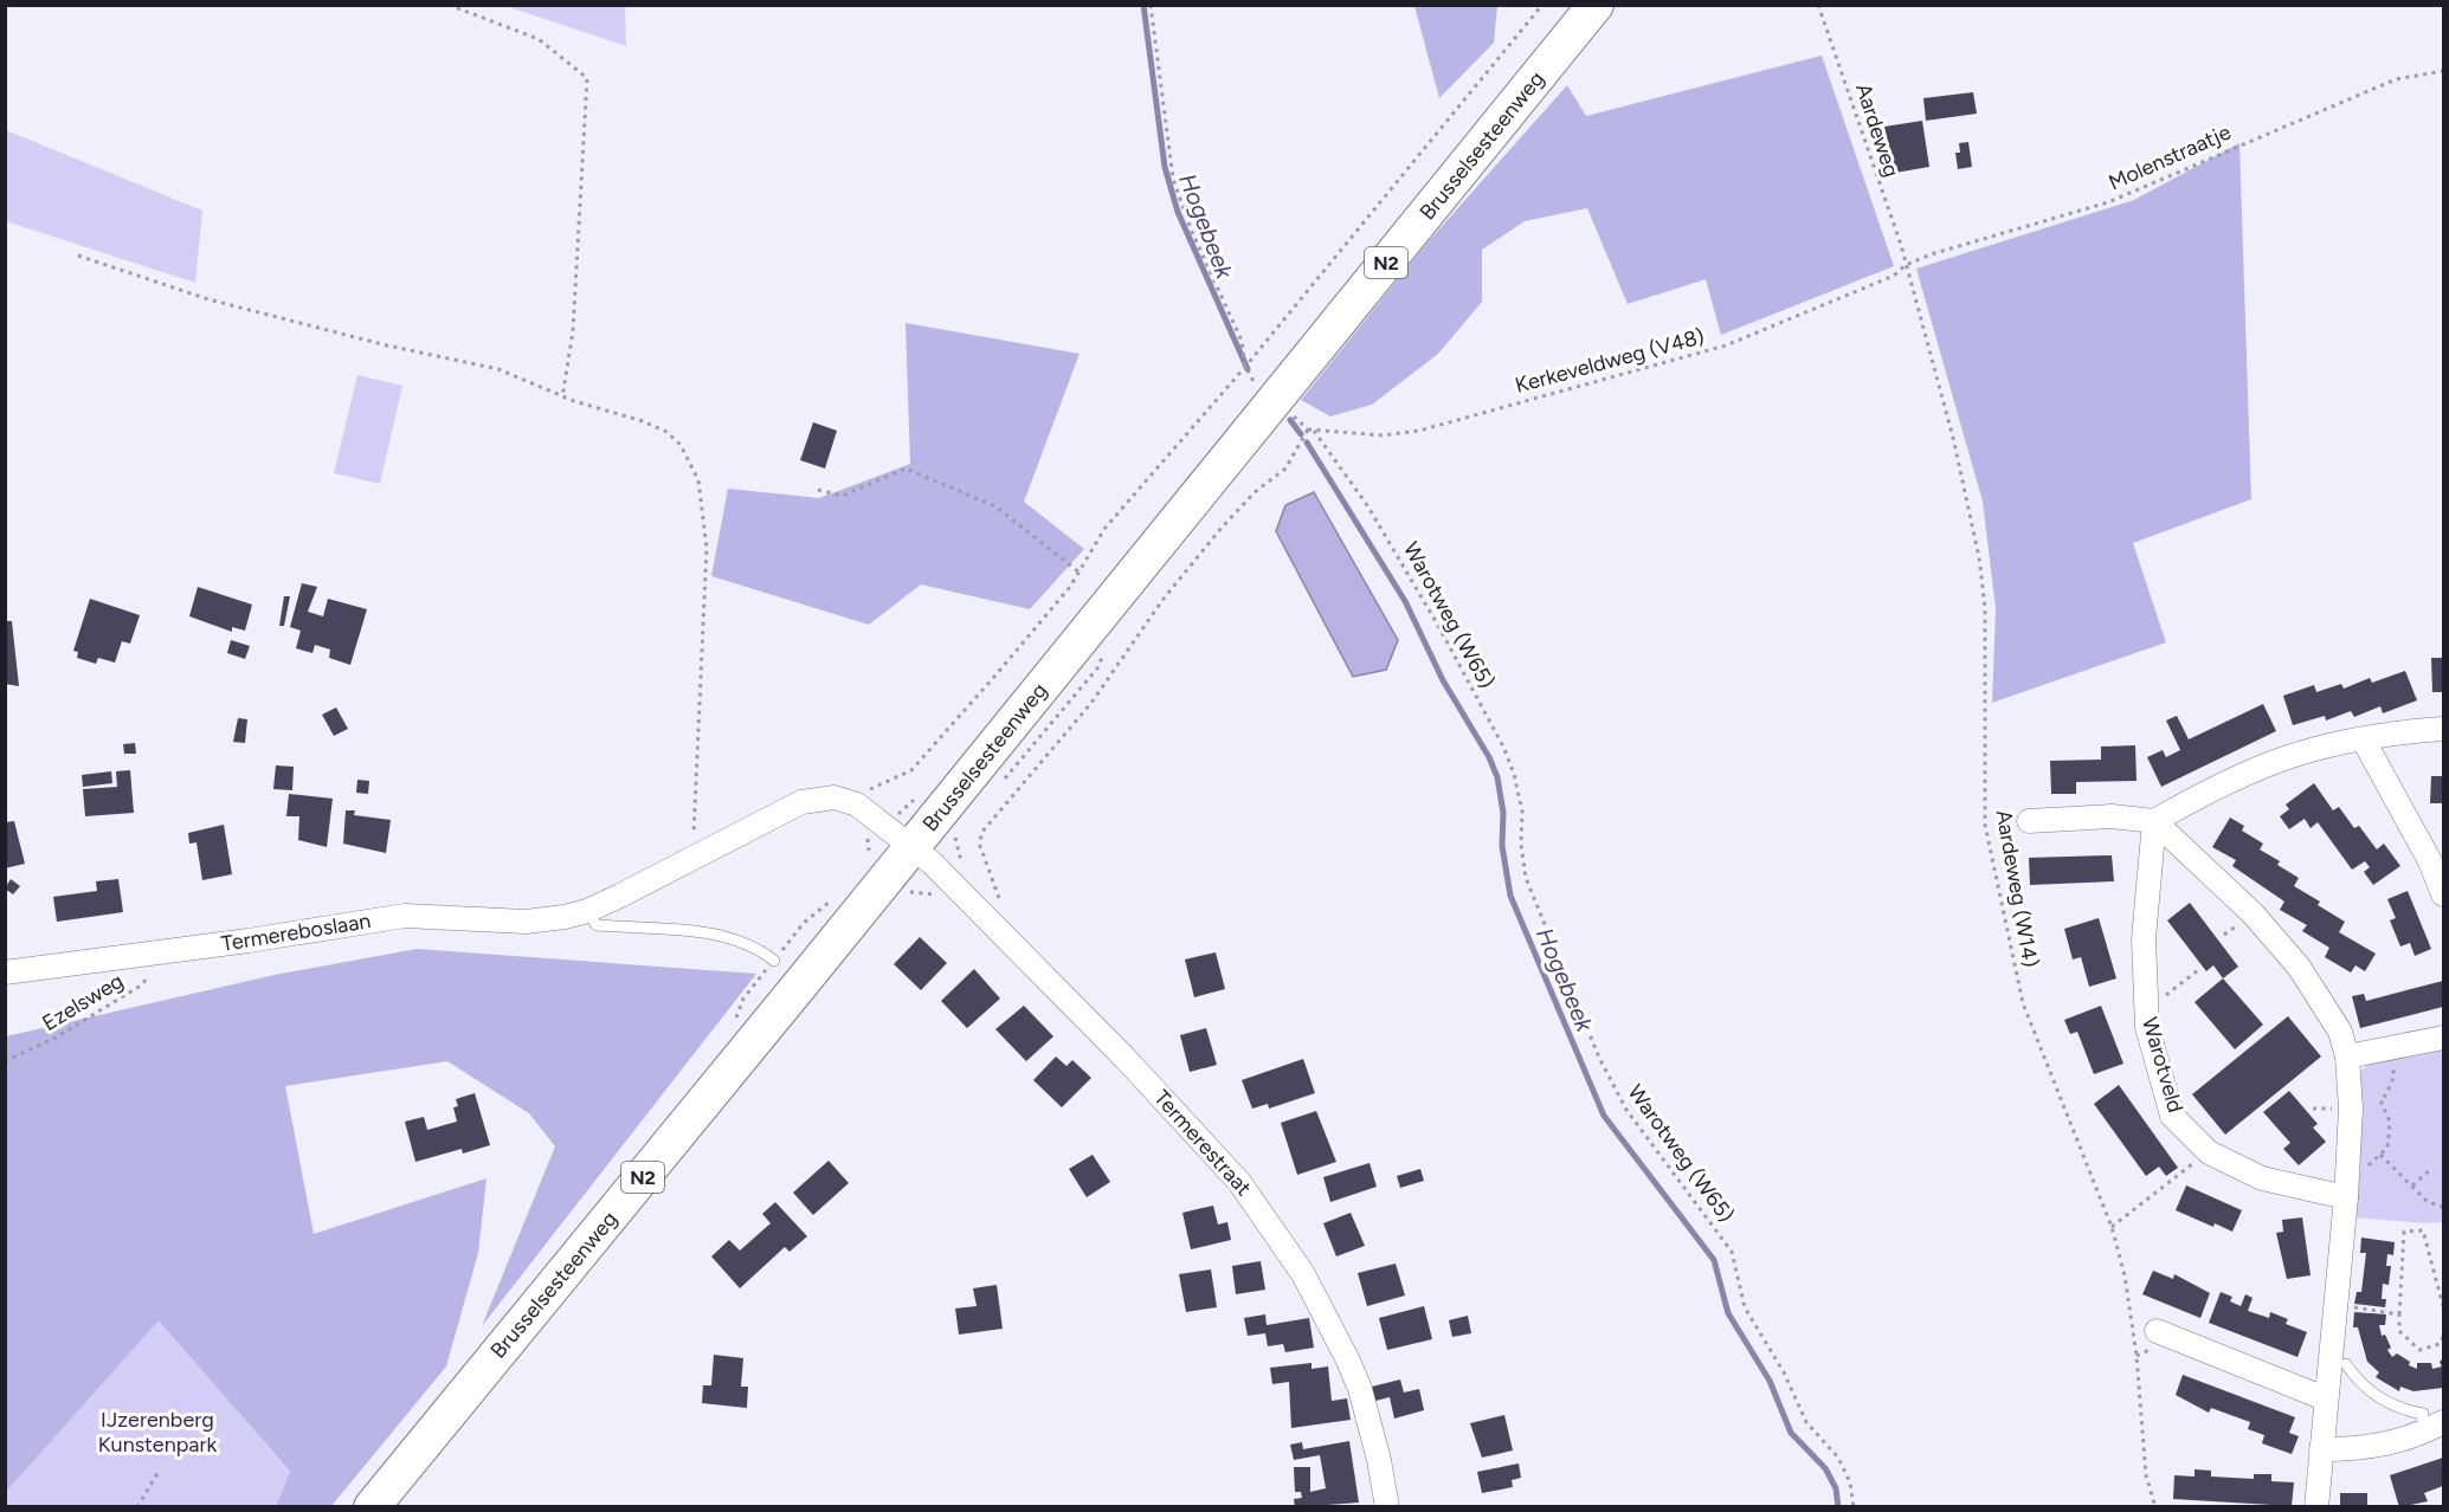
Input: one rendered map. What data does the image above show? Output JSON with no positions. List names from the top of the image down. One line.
{"streets":{"main road":["Brusselsesteenweg","N2"],"street":["Termereboslaan","Warotveld","Termerestraat"],"path":["Aardeweg","Molenstraatje","Kerkeveldweg (V48)","Warotweg (W65)","Aardeweg (W14)","Ezelsweg"]},"crossings":[["Aardeweg","Molenstraatje"],["Aardeweg","Kerkeveldweg (V48)"],["Aardeweg","Aardeweg (W14)"],["Brusselsesteenweg","Termereboslaan"],["Brusselsesteenweg","Termerestraat"],["Molenstraatje","Kerkeveldweg (V48)"],["Molenstraatje","Aardeweg (W14)"],["Kerkeveldweg (V48)","Warotweg (W65)"],["Kerkeveldweg (V48)","Aardeweg (W14)"],["Termereboslaan","Ezelsweg"],["Termereboslaan","Termerestraat"]],"water":["Hogebeek"],"parks":["IJzerenberg Kunstenpark"]}
